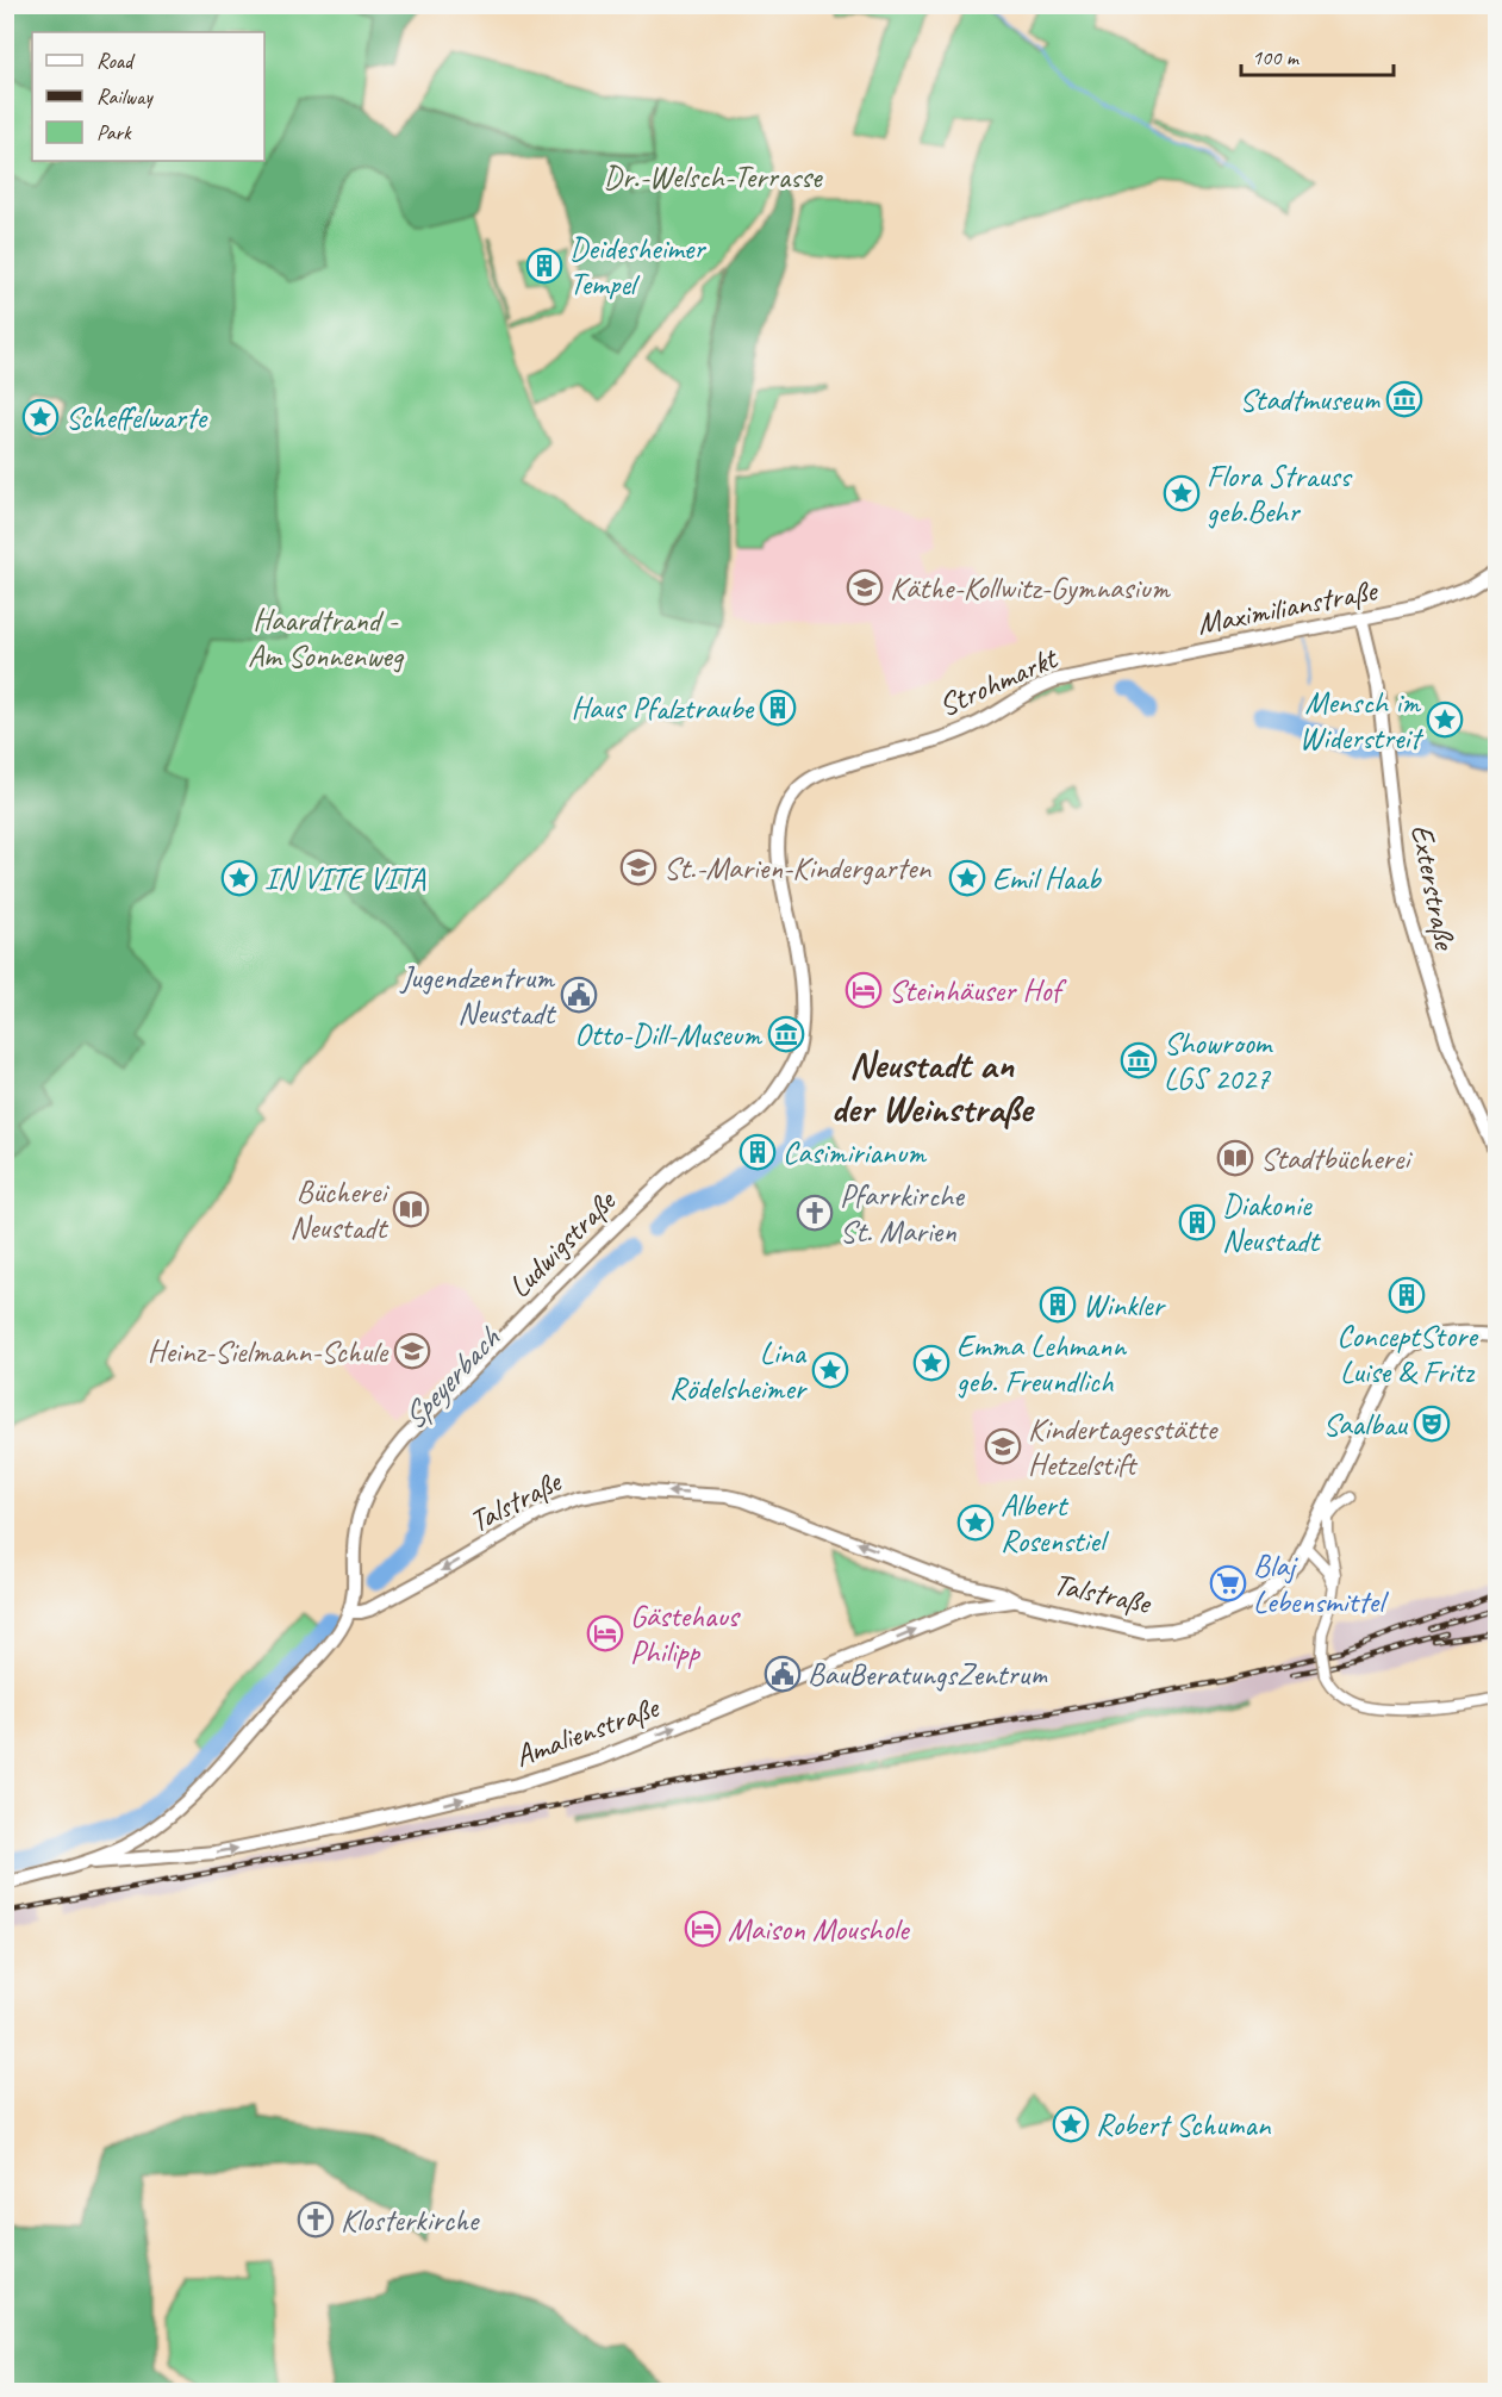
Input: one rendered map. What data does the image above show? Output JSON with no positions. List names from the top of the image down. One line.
{"streets":{"main road":["Maximilianstraße","Strohmarkt","Exterstraße","Ludwigstraße","Talstraße","Amalienstraße"]},"crossings":[["Maximilianstraße","Strohmarkt"],["Maximilianstraße","Exterstraße"],["Strohmarkt","Ludwigstraße"],["Ludwigstraße","Talstraße"],["Talstraße","Amalienstraße"]],"one_way":["Talstraße","Amalienstraße"],"districts":["Neustadt an der Weinstraße"],"water":["Speyerbach"],"parks":["Dr.-Welsch-Terrasse","Haardtrand - Am Sonnenweg"],"places":{"building":["Deidesheimer Tempel","Haus Pfalztraube","Casimirianum","Diakonie Neustadt","ConceptStore Luise & Fritz","Winkler"],"museum":["Stadtmuseum","Otto-Dill-Museum","Showroom LGS 2027"],"place":["Scheffelwarte","Flora Strauss geb.Behr","Mensch im Widerstreit","IN VITE VITA","Emil Haab","Emma Lehmann geb. Freundlich","Lina Rödelsheimer","Albert Rosenstiel","Robert Schuman"],"school or university":["Käthe-Kollwitz-Gymnasium","St.-Marien-Kindergarten","Heinz-Sielmann-Schule","Kindertagesstätte Hetzelstift"],"hotel":["Steinhäuser Hof","Gästehaus Philipp","Maison Moushole"],"public building":["Jugendzentrum Neustadt","BauBeratungsZentrum"],"library":["Stadtbücherei","Bücherei Neustadt"],"church":["Pfarrkirche St. Marien","Klosterkirche"],"theatre":["Saalbau"],"supermarket":["Blaj Lebensmittel"]},"legend":["Road","Railway","Park"],"scale_bar":"100 m"}
